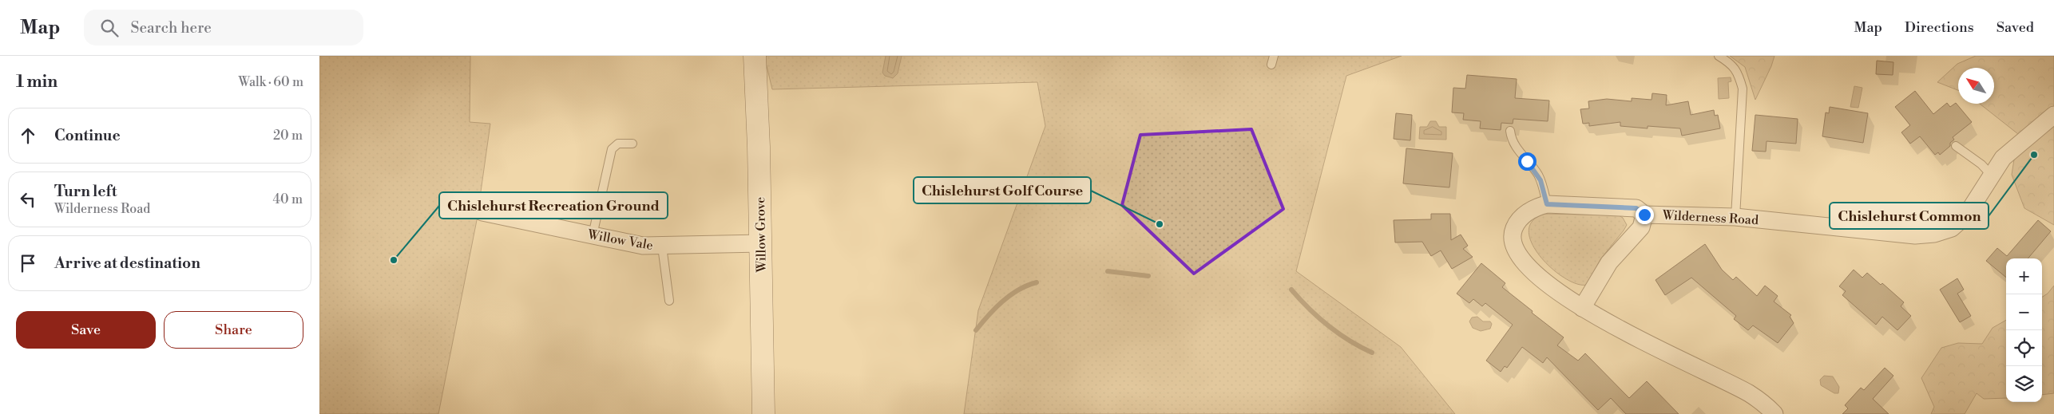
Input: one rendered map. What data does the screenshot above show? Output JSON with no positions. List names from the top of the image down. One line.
{"streets":{"street":["Wilderness Road","Willow Grove","Willow Vale"]},"crossings":[["Willow Grove","Willow Vale"]],"places":["Chislehurst Common","Chislehurst Golf Course","Chislehurst Recreation Ground"],"north":"top left","page":{"header":"Map","search":"Search here","nav":["Map","Directions","Saved"],"heading":["1 min","Walk · 60 m"],"list":[["Continue","20 m"],["Turn left","Wilderness Road","40 m"],"Arrive at destination"],"map_buttons":["+","−"],"buttons":["Save","Share"]}}
